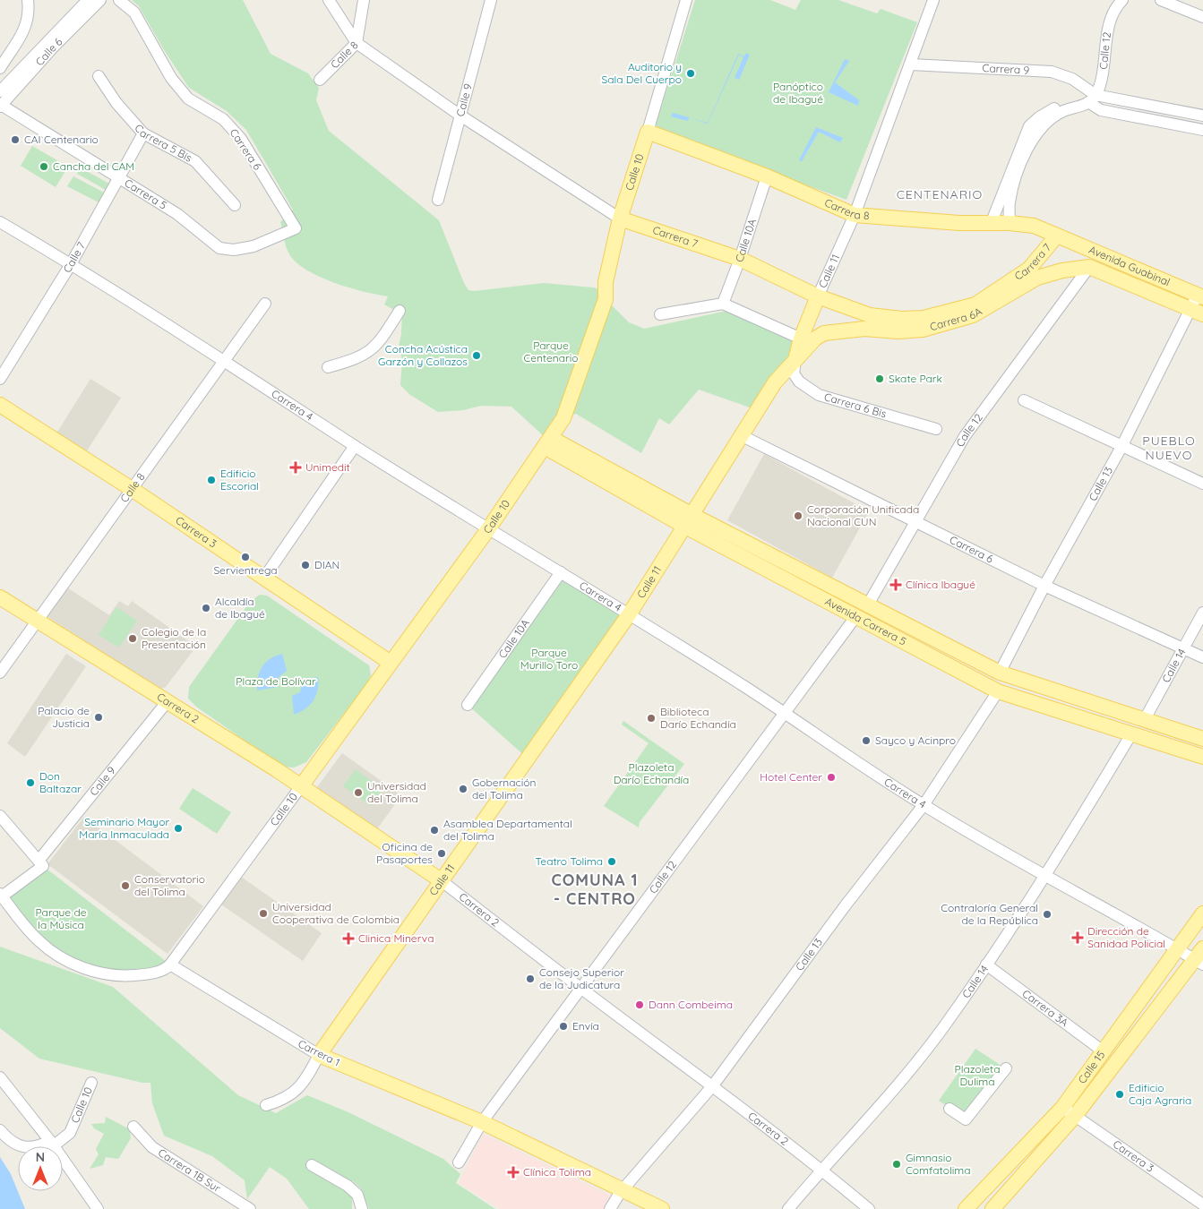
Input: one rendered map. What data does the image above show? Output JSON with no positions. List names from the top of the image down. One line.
{"streets":{"main road":["Calle 10","Carrera 8","Carrera 7","Avenida Guabinal","Calle 11","Carrera 6A","Carrera 3","Avenida Carrera 5","Carrera 2","Carrera 1","Calle 15"],"street":["Calle 12","Calle 6","Calle 8","Carrera 9","Calle 9","Carrera 5 Bis","Carrera 6","Carrera 5","Calle 10A","Calle 7","Carrera 4","Carrera 6 Bis","Calle 13","Calle 14","Carrera 3A","Carrera 1B Sur"]},"crossings":[["Calle 12","Carrera 9"],["Calle 12","Carrera 6"],["Calle 12","Avenida Guabinal"],["Calle 12","Carrera 6A"],["Calle 12","Carrera 4"],["Calle 12","Avenida Carrera 5"],["Calle 12","Carrera 2"],["Calle 12","Carrera 1"],["Calle 6","Carrera 5"],["Calle 8","Carrera 7"],["Calle 8","Carrera 4"],["Calle 8","Carrera 3"],["Calle 8","Carrera 2"],["Carrera 9","Calle 11"],["Calle 9","Carrera 7"],["Calle 9","Carrera 2"],["Carrera 5 Bis","Calle 7"],["Carrera 6","Carrera 5"],["Carrera 6","Calle 11"],["Carrera 6","Calle 13"],["Carrera 6","Calle 14"],["Calle 10","Carrera 8"],["Calle 10","Carrera 7"],["Calle 10","Carrera 4"],["Calle 10","Carrera 3"],["Calle 10","Avenida Carrera 5"],["Calle 10","Carrera 2"],["Calle 10","Carrera 1"],["Carrera 5","Calle 7"],["Carrera 8","Carrera 7"],["Carrera 8","Calle 10A"],["Carrera 8","Avenida Guabinal"],["Carrera 8","Calle 11"],["Carrera 7","Calle 10A"],["Carrera 7","Avenida Guabinal"],["Carrera 7","Calle 11"],["Carrera 7","Carrera 6A"],["Calle 10A","Carrera 4"],["Calle 7","Carrera 4"],["Avenida Guabinal","Carrera 6A"],["Avenida Guabinal","Calle 13"],["Calle 11","Carrera 6A"],["Calle 11","Carrera 4"],["Calle 11","Carrera 6 Bis"],["Calle 11","Avenida Carrera 5"],["Calle 11","Carrera 2"],["Calle 11","Carrera 1"],["Carrera 6A","Carrera 6 Bis"],["Carrera 4","Calle 13"],["Carrera 4","Calle 14"],["Carrera 4","Calle 15"],["Calle 13","Avenida Carrera 5"],["Calle 13","Carrera 2"],["Calle 13","Carrera 1"],["Carrera 3","Calle 15"],["Avenida Carrera 5","Calle 14"],["Calle 14","Carrera 2"],["Calle 14","Carrera 3A"],["Carrera 3A","Calle 15"]],"districts":["CENTENARIO","PUEBLO NUEVO","COMUNA 1 - CENTRO"],"parks":["Panóptico de Ibagué","Parque Centenario","Parque Murillo Toro","Plaza de Bolívar","Plazoleta Darío Echandía","Parque de la Música","Plazoleta Dulima"],"places":{"other":["Auditorio y Sala Del Cuerpo","CAI Centenario","Cancha del CAM","Concha Acústica Garzón y Collazos","Skate Park","Edificio Escorial","Corporación Unificada Nacional CUN","Servientrega","DIAN","Alcaldía de Ibagué","Colegio de la Presentación","Palacio de Justicia","Biblioteca Darío Echandía","Sayco y Acinpro","Hotel Center","Don Baltazar","Gobernación del Tolima","Universidad del Tolima","Seminario Mayor María Inmaculada","Asamblea Departamental del Tolima","Oficina de Pasaportes","Teatro Tolima","Conservatorio del Tolima","Universidad Cooperativa de Colombia","Contraloría General de la República","Consejo Superior de la Judicatura","Dann Combeima","Envía","Edificio Caja Agraria","Gimnasio Comfatolima"],"health":["Unimedit","Clínica Ibagué","Dirección de Sanidad Policial","Clinica Minerva","Clínica Tolima"]},"north":"top"}
